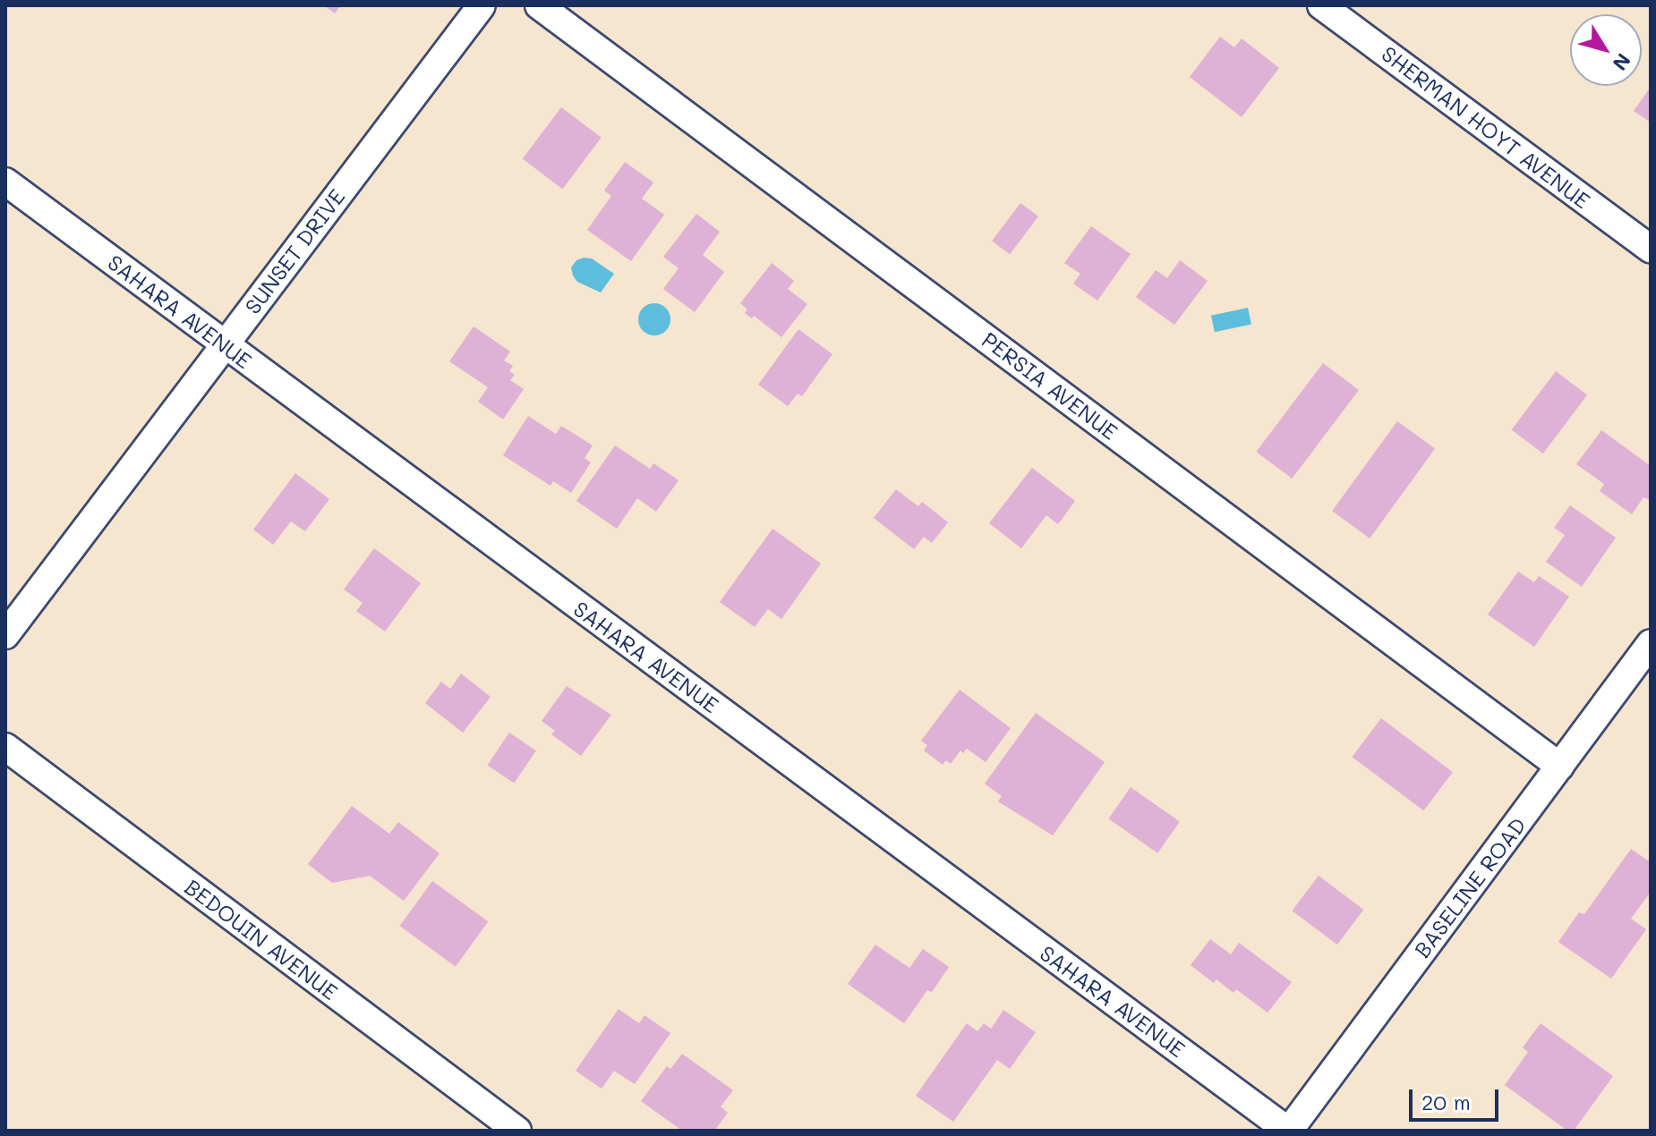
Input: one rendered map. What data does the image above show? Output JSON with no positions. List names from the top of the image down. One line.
{"streets":{"street":["SHERMAN HOYT AVENUE","SUNSET DRIVE","SAHARA AVENUE","PERSIA AVENUE","BASELINE ROAD","BEDOUIN AVENUE"]},"crossings":[["SUNSET DRIVE","SAHARA AVENUE"],["SAHARA AVENUE","BASELINE ROAD"],["PERSIA AVENUE","BASELINE ROAD"]],"scale_bar":"20 m","north":"bottom right"}
